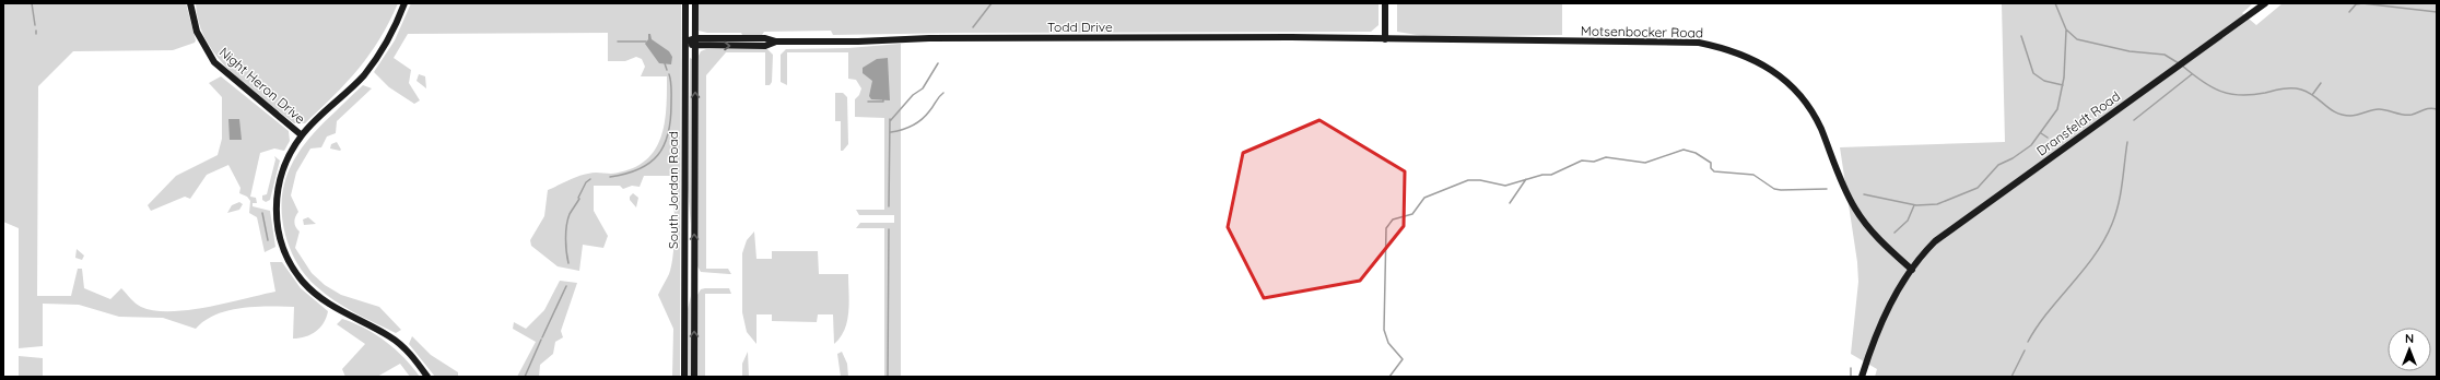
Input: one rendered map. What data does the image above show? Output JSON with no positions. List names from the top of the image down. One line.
{"streets":{"main road":["Todd Drive","Motsenbocker Road","Night Heron Drive","Dransfeldt Road","South Jordan Road"]},"crossings":[["Todd Drive","Motsenbocker Road"],["Todd Drive","South Jordan Road"],["Motsenbocker Road","Dransfeldt Road"]],"north":"top"}
